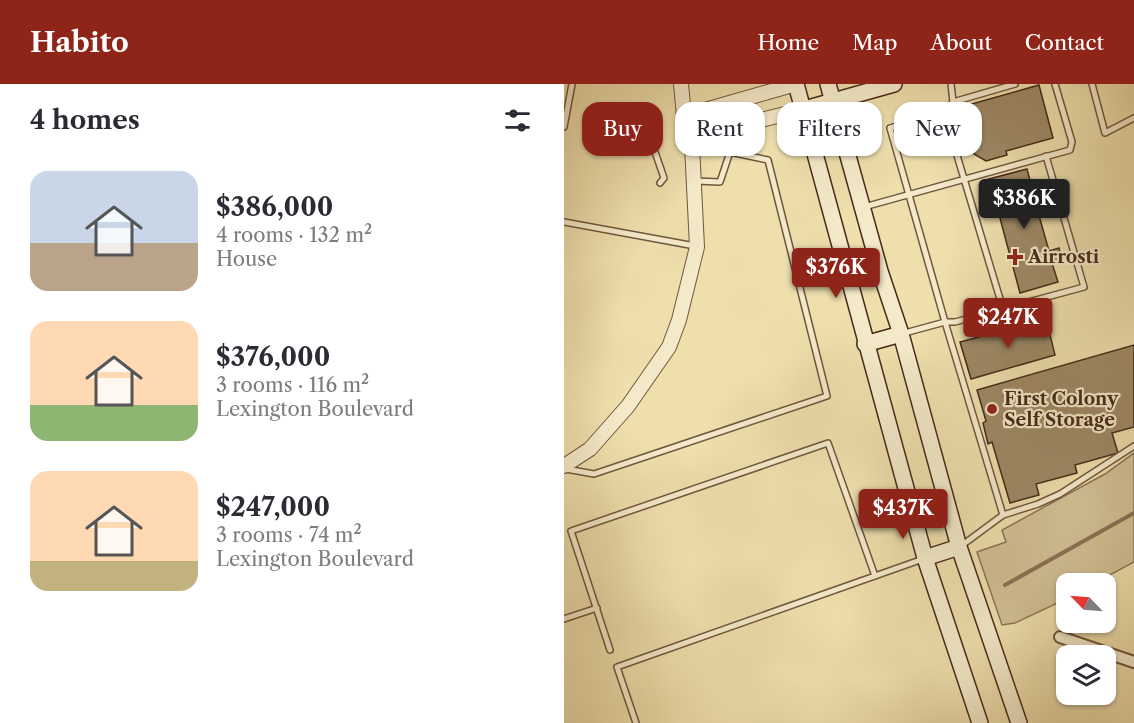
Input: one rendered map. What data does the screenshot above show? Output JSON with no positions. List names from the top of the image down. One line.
{"places":{"health":["Airrosti"],"other":["First Colony Self Storage"]},"north":"top left","page":{"header":"Habito","nav":["Home","Map","About","Contact"],"heading":"4 homes","chip":["Buy","Rent","Filters","New"],"list":[{"name":"$386,000","note":"4 rooms · 132 m² · House"},{"name":"$376,000","note":"3 rooms · 116 m² · Lexington Boulevard"},{"name":"$247,000","note":"3 rooms · 74 m² · Lexington Boulevard"}],"price":["$386K","$376K","$247K","$437K"]}}
